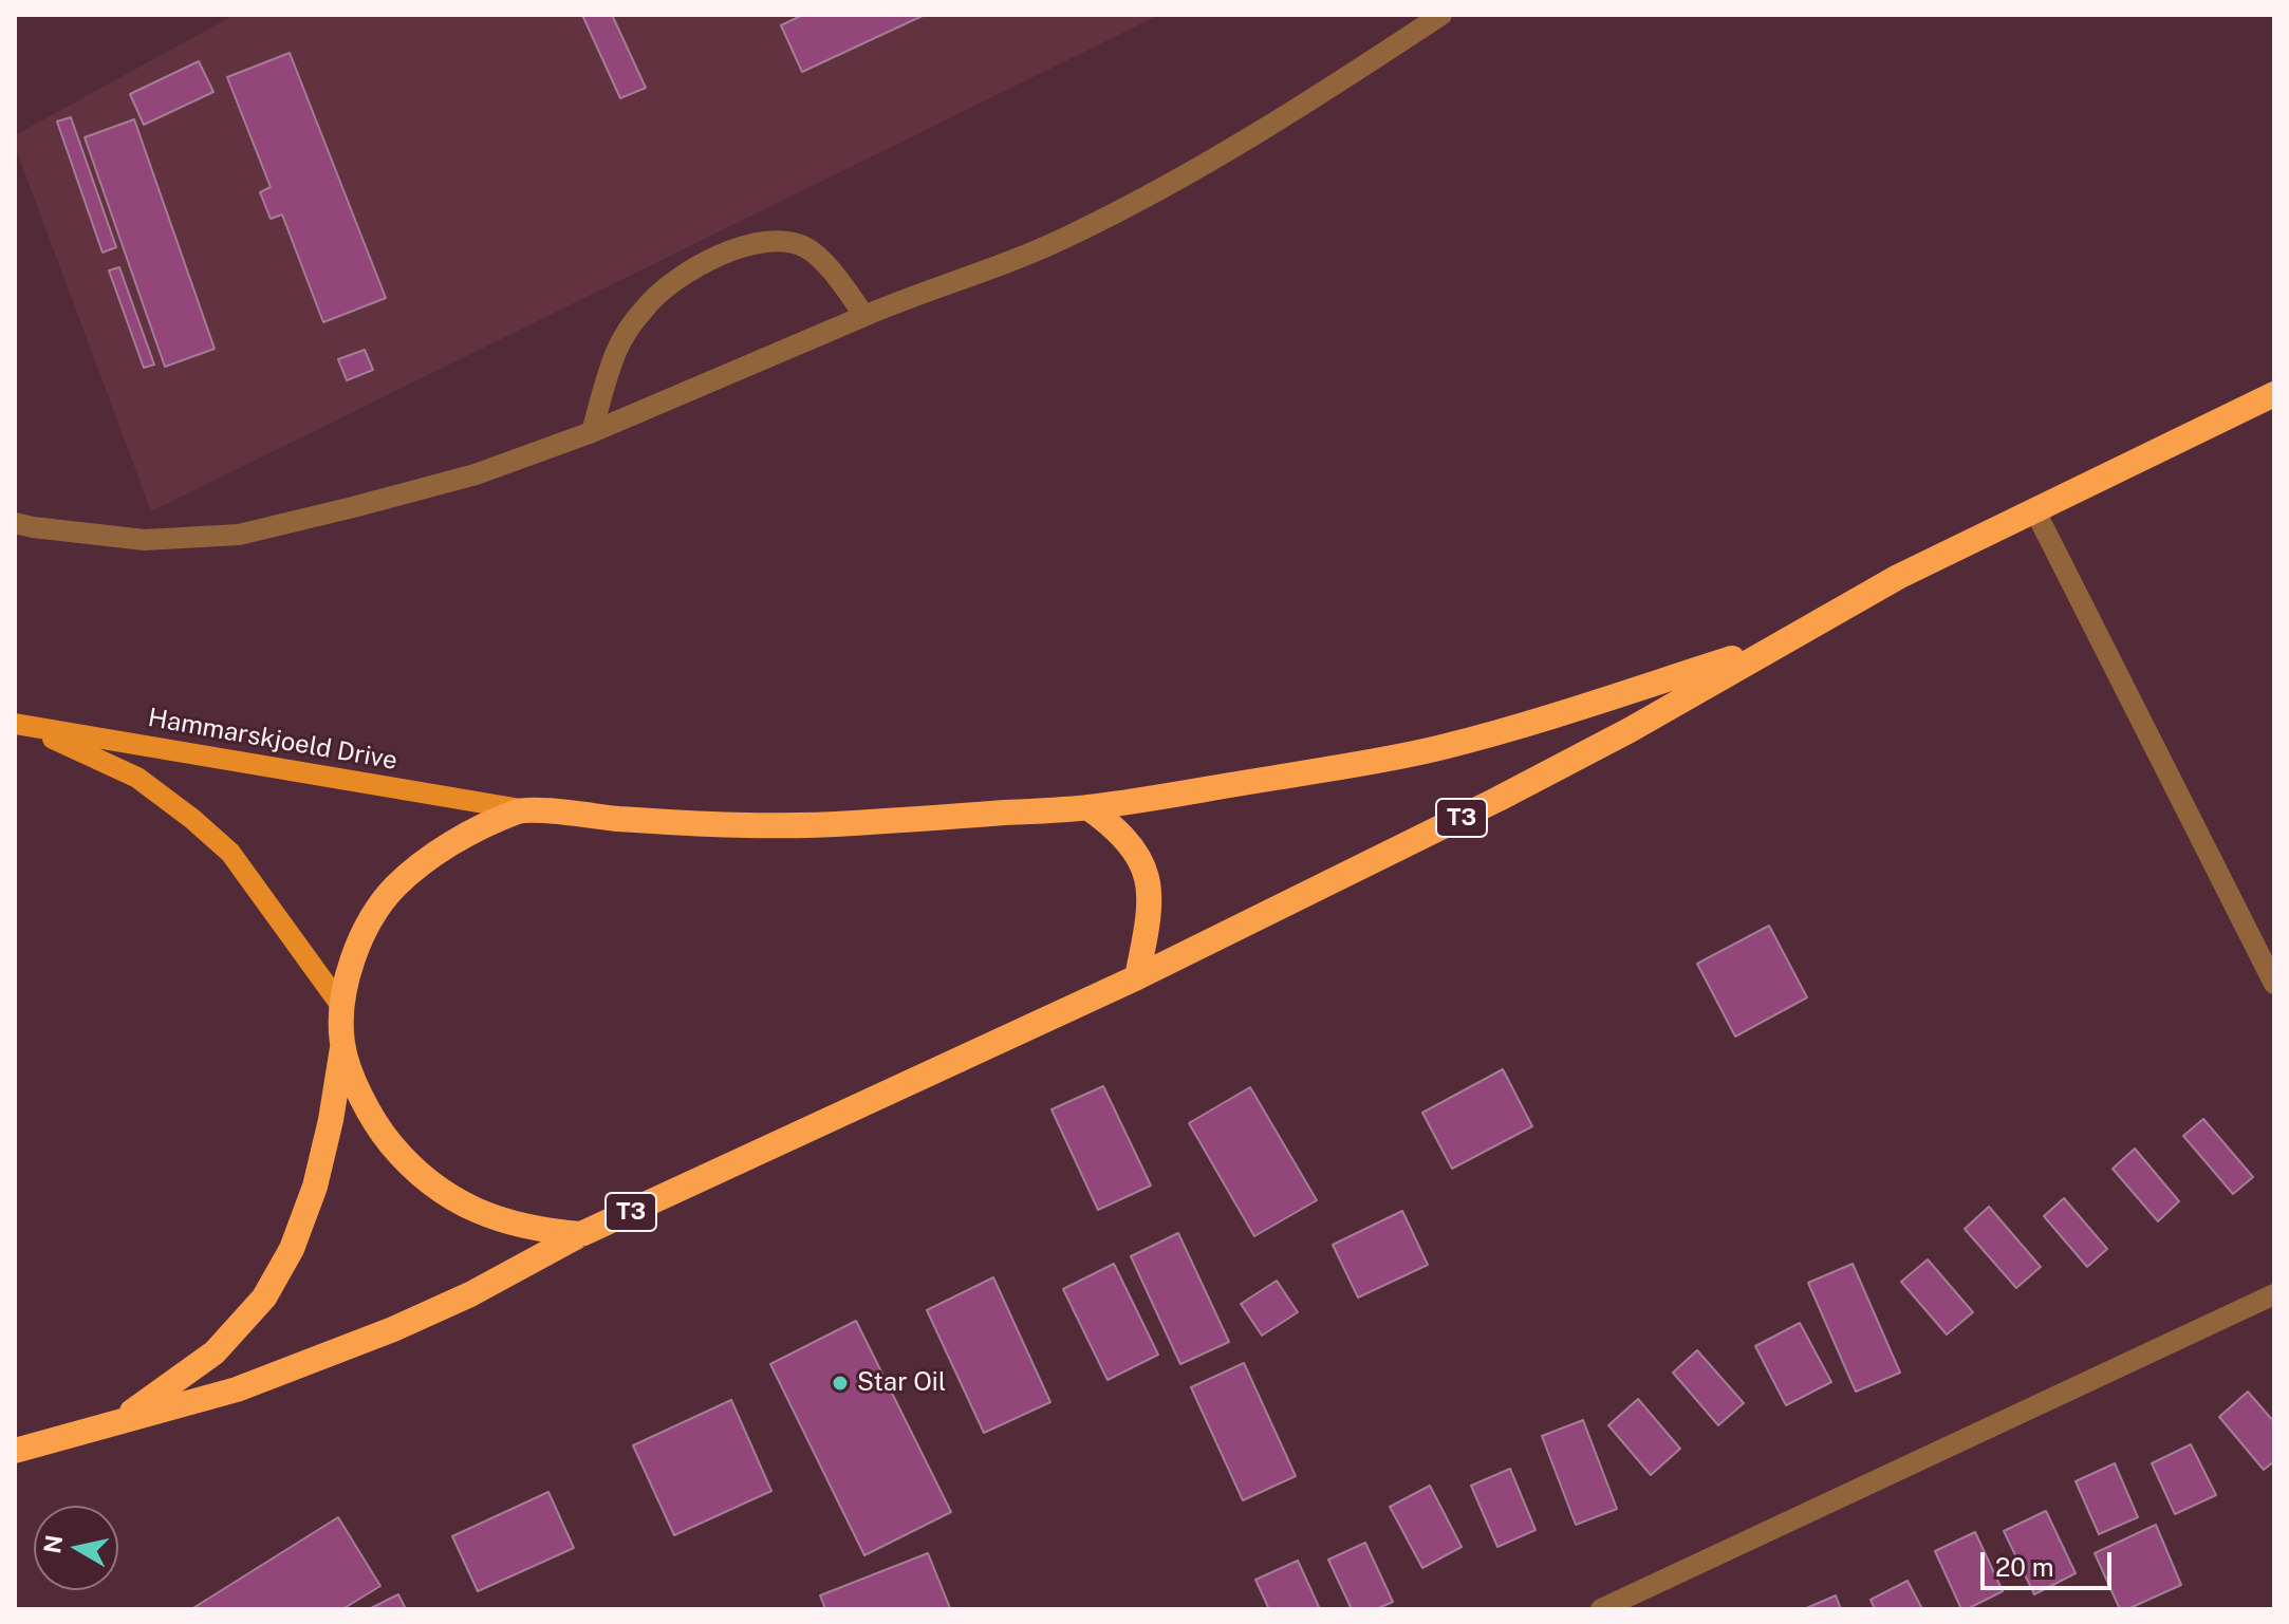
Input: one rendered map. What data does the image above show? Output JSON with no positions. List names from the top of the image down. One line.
{"streets":{"highway":["T3"],"main road":["Hammarskjoeld Drive"]},"crossings":[["Hammarskjoeld Drive","T3"]],"places":["Star Oil"],"scale_bar":"20 m","north":"left"}
